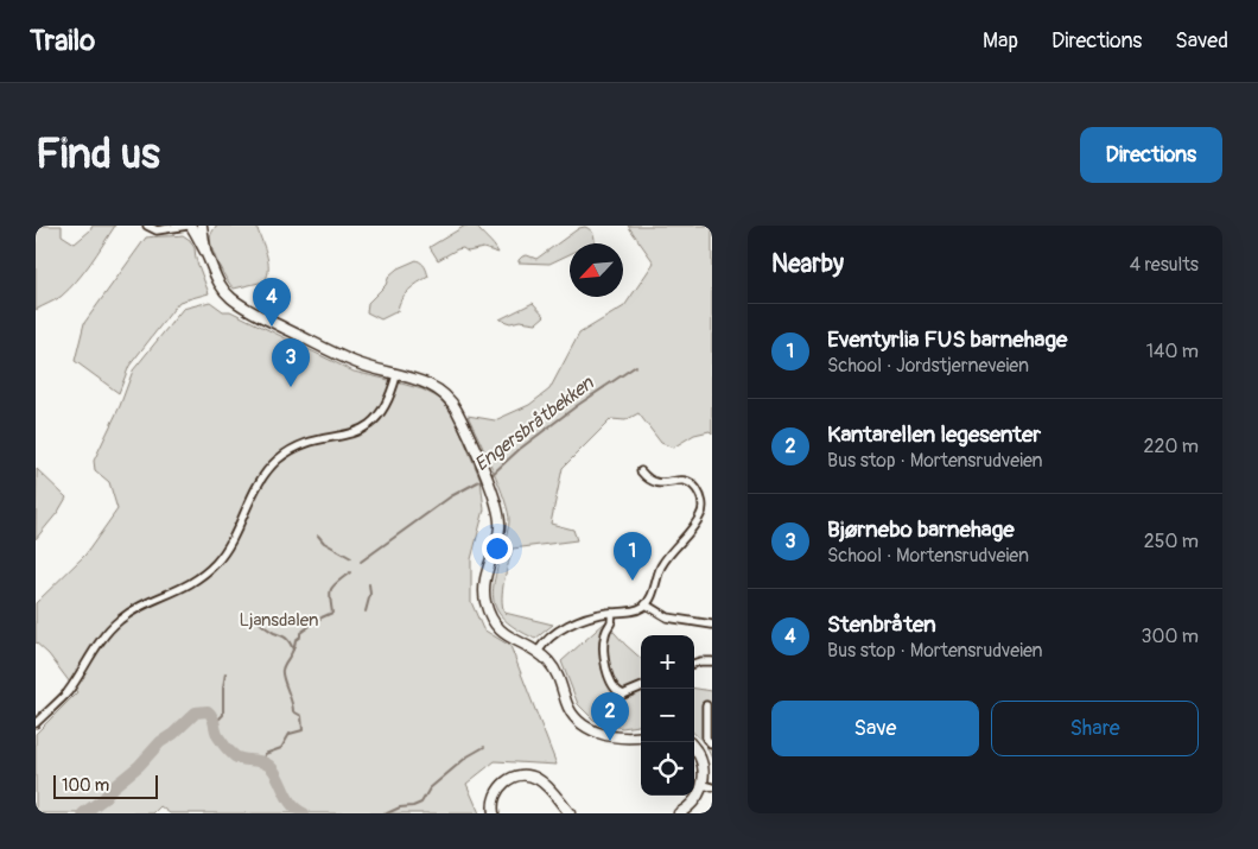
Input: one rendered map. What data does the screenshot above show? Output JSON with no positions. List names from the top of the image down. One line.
{"water":["Engersbråtbekken"],"parks":["Ljansdalen"],"scale_bar":"100 m","north":"bottom left","page":{"header":"Trailo","nav":["Map","Directions","Saved"],"buttons":["Directions",["Save","Share"]],"title":"Find us","heading":["Nearby","4 results"],"pins":["4","3","1","2"],"list":[{"mark":"1","name":"Eventyrlia FUS barnehage","note":"School · Jordstjerneveien","value":"140 m"},{"mark":"2","name":"Kantarellen legesenter","note":"Bus stop · Mortensrudveien","value":"220 m"},{"mark":"3","name":"Bjørnebo barnehage","note":"School · Mortensrudveien","value":"250 m"},{"mark":"4","name":"Stenbråten","note":"Bus stop · Mortensrudveien","value":"300 m"}],"map_buttons":["+","−"],"scale":"100 m"}}
